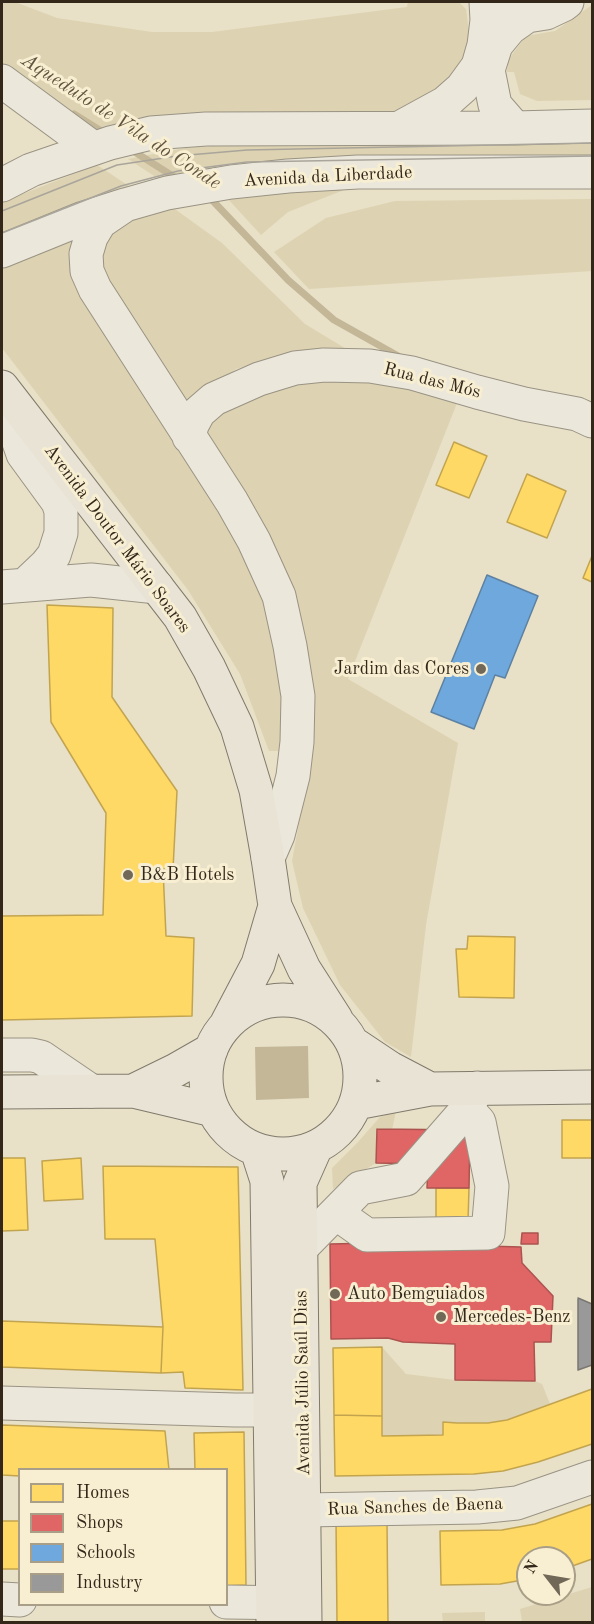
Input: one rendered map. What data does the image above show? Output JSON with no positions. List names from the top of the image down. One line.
{"streets":{"main road":["Avenida Doutor Mário Soares","Avenida Júlio Saúl Dias"],"street":["Avenida da Liberdade","Rua das Mós","Rua Sanches de Baena"]},"crossings":[["Avenida Doutor Mário Soares","Avenida Júlio Saúl Dias"],["Avenida Júlio Saúl Dias","Rua Sanches de Baena"]],"water":["Aqueduto de Vila do Conde"],"places":["Jardim das Cores","B&B Hotels","Auto Bemguiados","Mercedes-Benz"],"legend":["Homes","Shops","Schools","Industry"],"north":"top left"}
